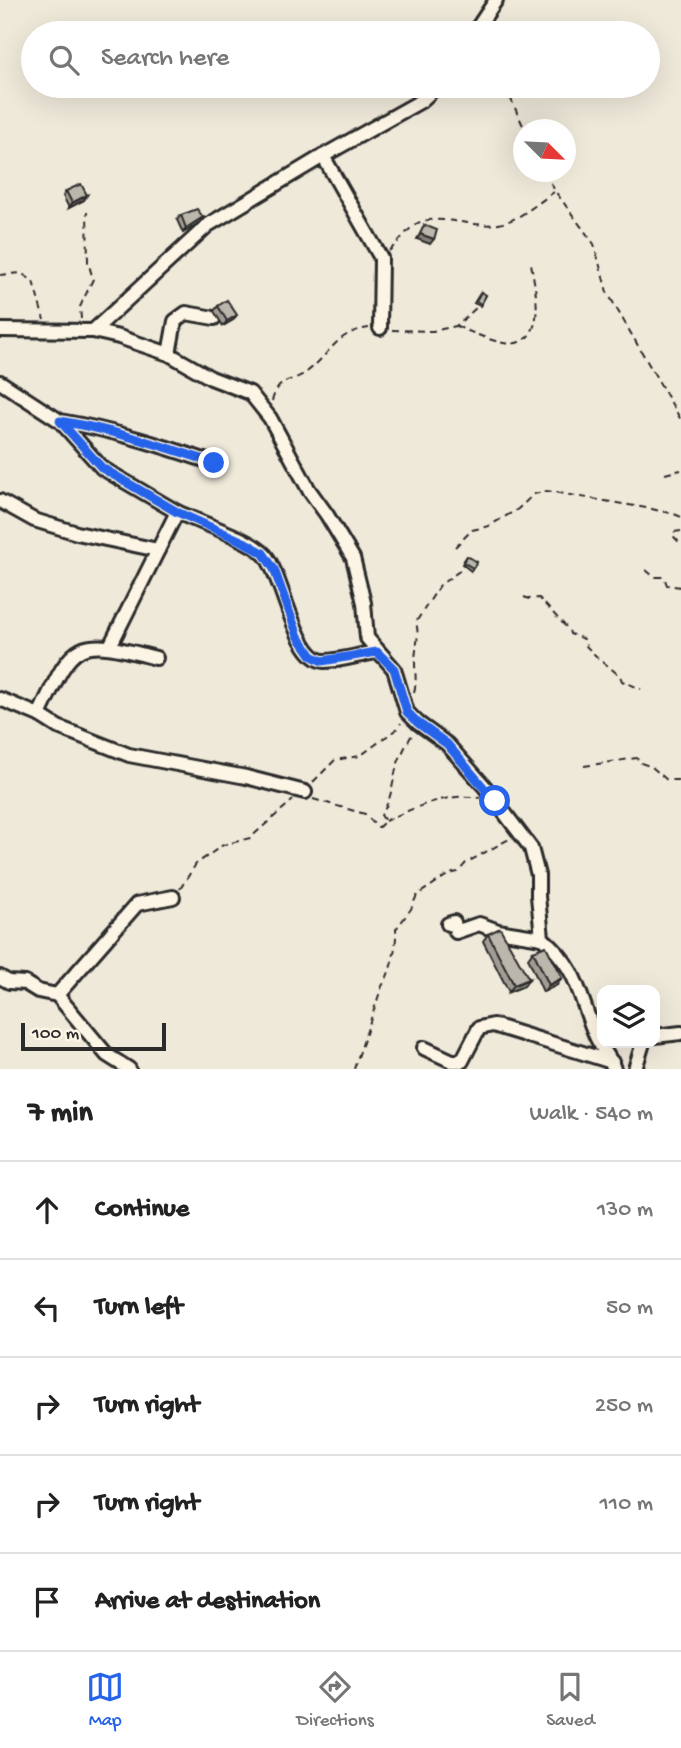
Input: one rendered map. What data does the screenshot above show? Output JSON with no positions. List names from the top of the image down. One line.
{"scale_bar":"100 m","north":"bottom right","page":{"search":"Search here","scale":"100 m","heading":["7 min","Walk · 540 m"],"list":[["Continue","130 m"],["Turn left","50 m"],["Turn right","250 m"],["Turn right","110 m"],"Arrive at destination"],"nav":["Map","Directions","Saved"]}}
